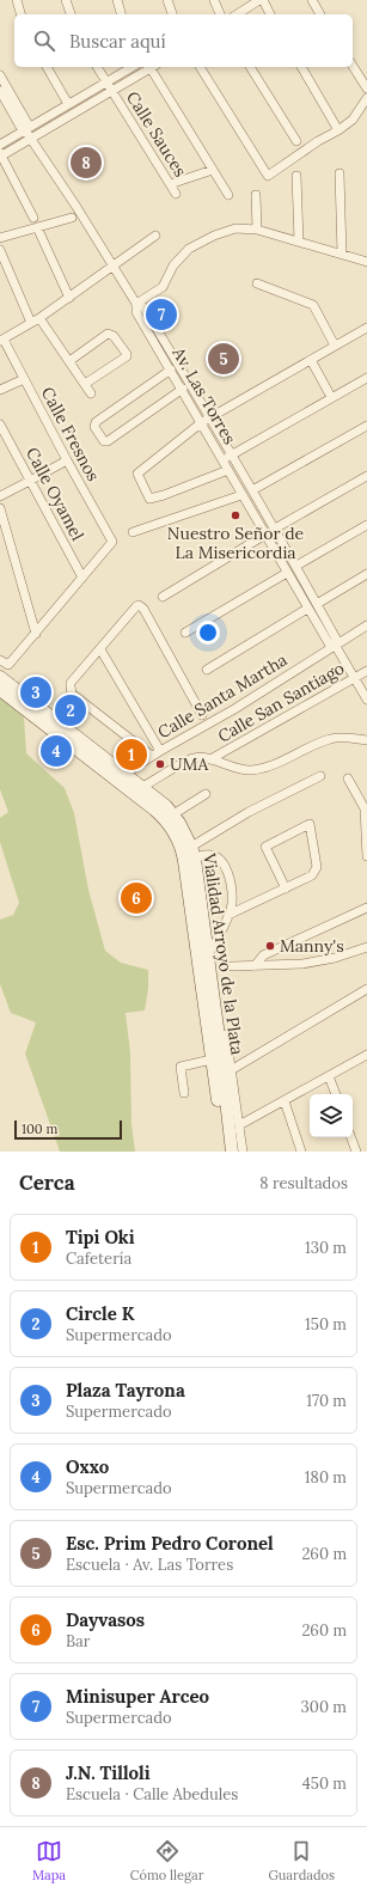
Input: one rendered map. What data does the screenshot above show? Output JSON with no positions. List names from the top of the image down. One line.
{"streets":{"main road":["Vialidad Arroyo de la Plata"],"street":["Calle Sauces","Av. Las Torres","Calle Fresnos","Calle Oyamel","Calle Santa Martha","Calle San Santiago"]},"crossings":[["Av. Las Torres","Calle Santa Martha"],["Calle Fresnos","Calle Oyamel"],["Calle Santa Martha","Vialidad Arroyo de la Plata"]],"places":["Nuestro Señor de La Misericordia","UMA","Manny's"],"scale_bar":"100 m","page":{"search":"Buscar aquí","pins":["8","7","5","3","2","4","1","6"],"scale":"100 m","heading":["Cerca","8 resultados"],"list":[{"mark":"1","name":"Tipi Oki","note":"Cafetería","value":"130 m"},{"mark":"2","name":"Circle K","note":"Supermercado","value":"150 m"},{"mark":"3","name":"Plaza Tayrona","note":"Supermercado","value":"170 m"},{"mark":"4","name":"Oxxo","note":"Supermercado","value":"180 m"},{"mark":"5","name":"Esc. Prim Pedro Coronel","note":"Escuela · Av. Las Torres","value":"260 m"},{"mark":"6","name":"Dayvasos","note":"Bar","value":"260 m"},{"mark":"7","name":"Minisuper Arceo","note":"Supermercado","value":"300 m"},{"mark":"8","name":"J.N. Tilloli","note":"Escuela · Calle Abedules","value":"450 m"}],"nav":["Mapa","Cómo llegar","Guardados"]}}
